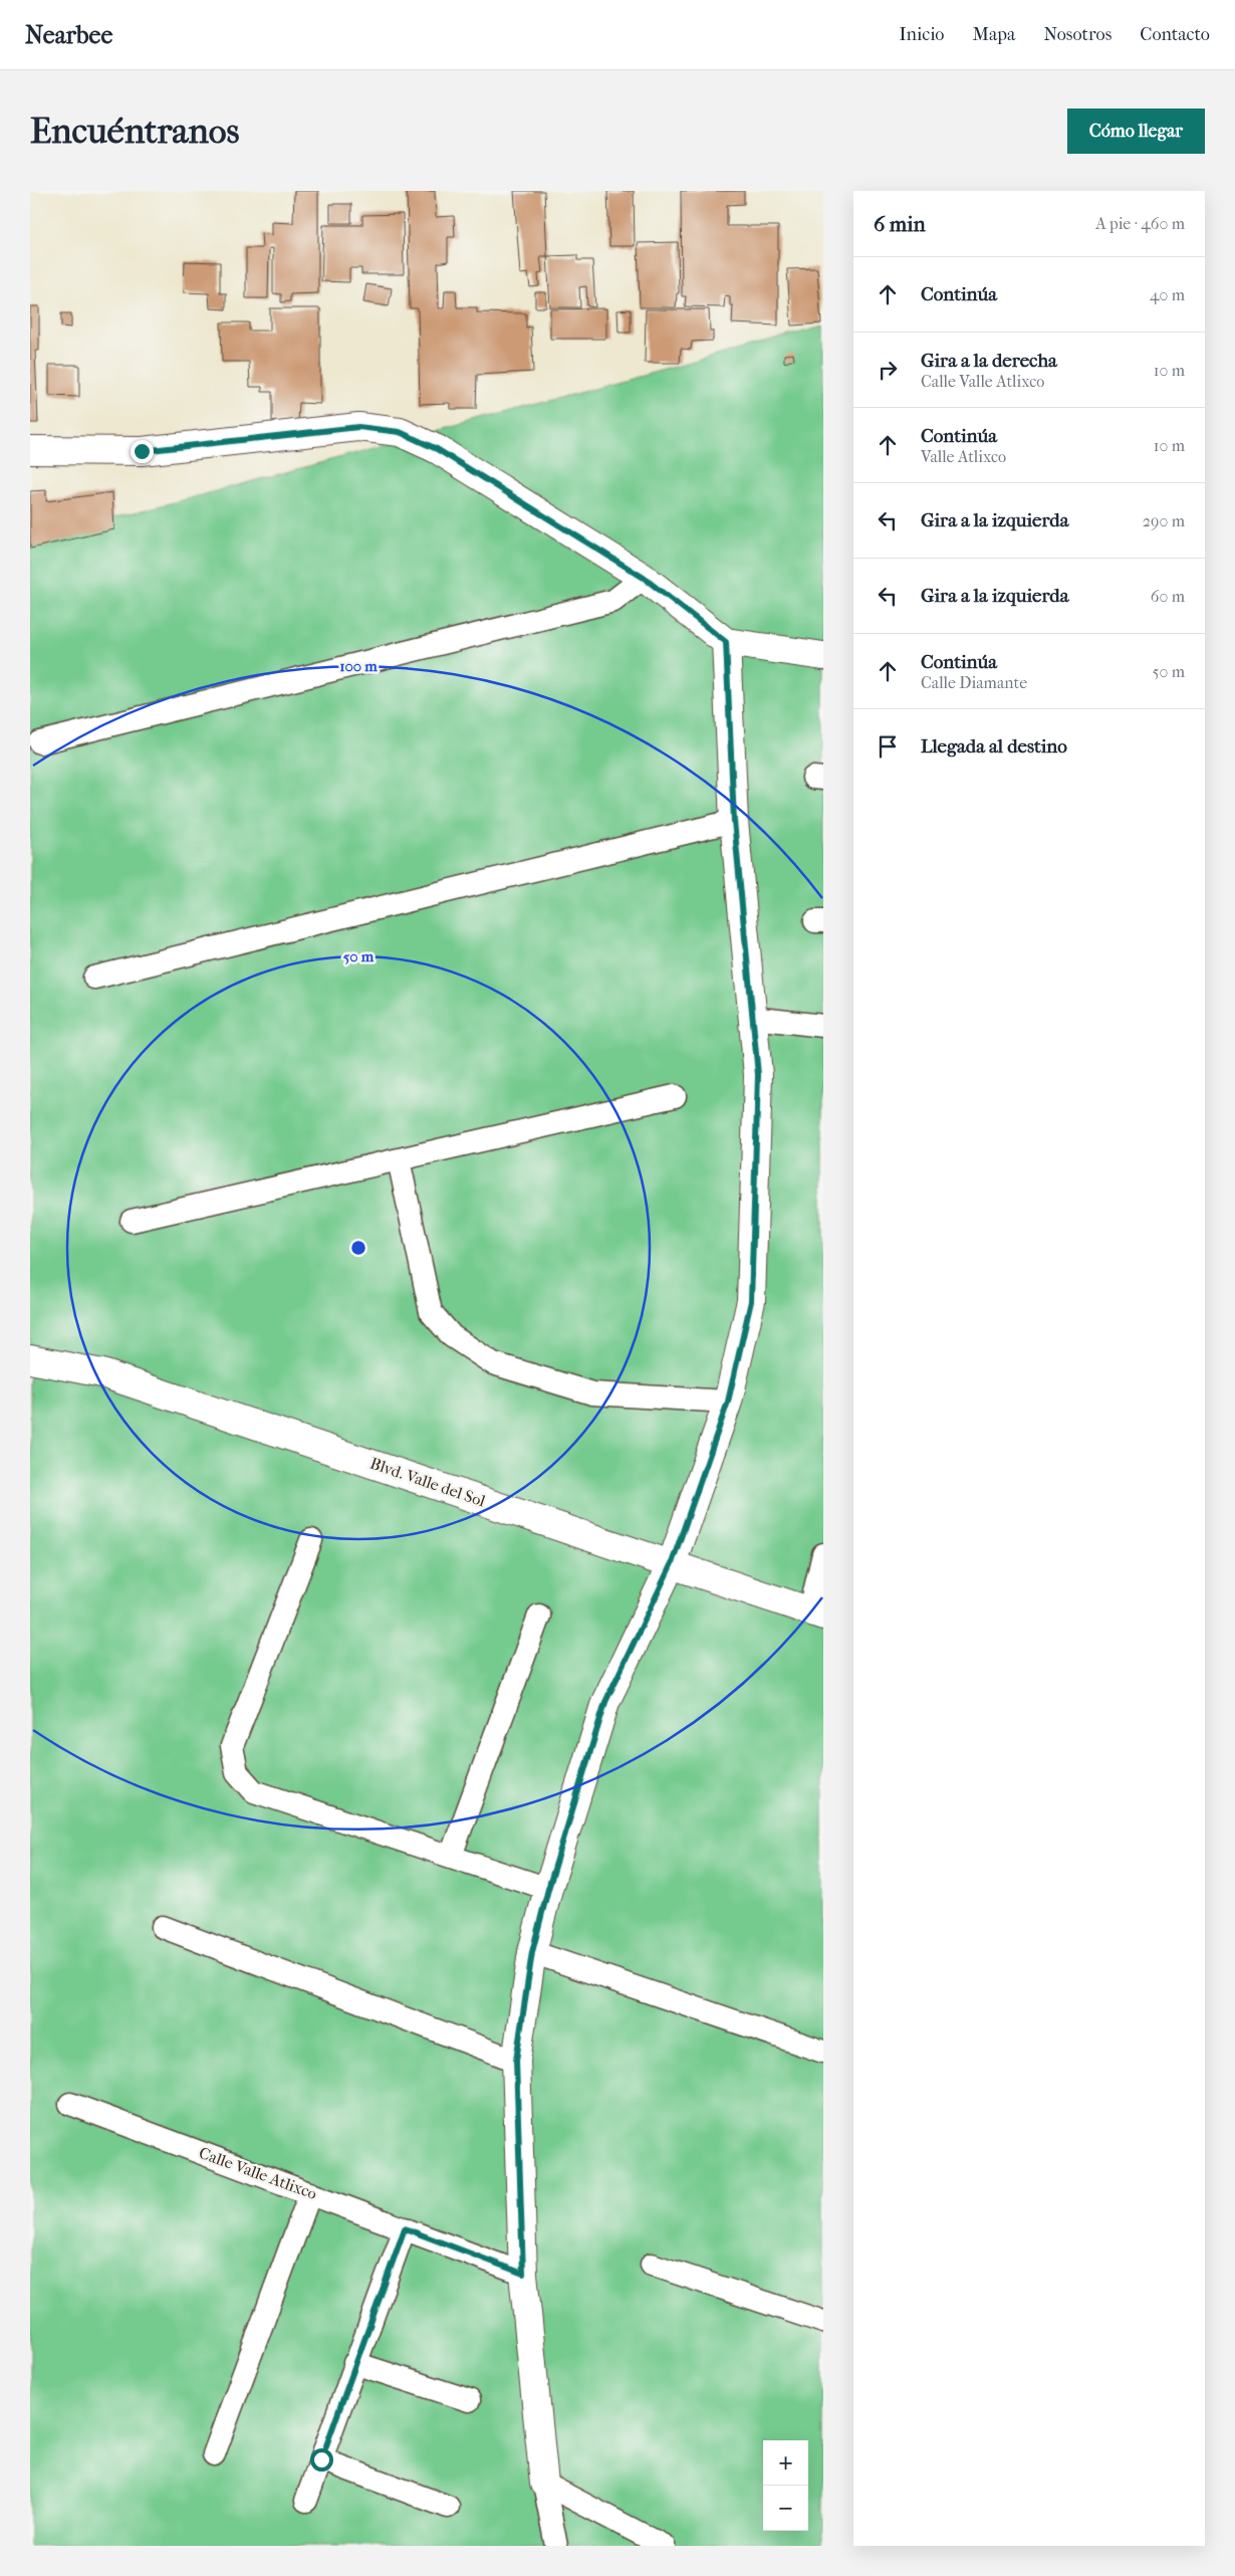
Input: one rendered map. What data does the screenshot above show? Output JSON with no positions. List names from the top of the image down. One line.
{"streets":{"street":["Blvd. Valle del Sol"],"lane":["Calle Valle Atlixco"]},"page":{"header":"Nearbee","nav":["Inicio","Mapa","Nosotros","Contacto"],"buttons":"Cómo llegar","title":"Encuéntranos","heading":["6 min","A pie · 460 m"],"list":[["Continúa","40 m"],["Gira a la derecha","Calle Valle Atlixco","10 m"],["Continúa","Valle Atlixco","10 m"],["Gira a la izquierda","290 m"],["Gira a la izquierda","60 m"],["Continúa","Calle Diamante","50 m"],"Llegada al destino"],"map_buttons":["+","−"]},"rings":["100 m","50 m"]}
